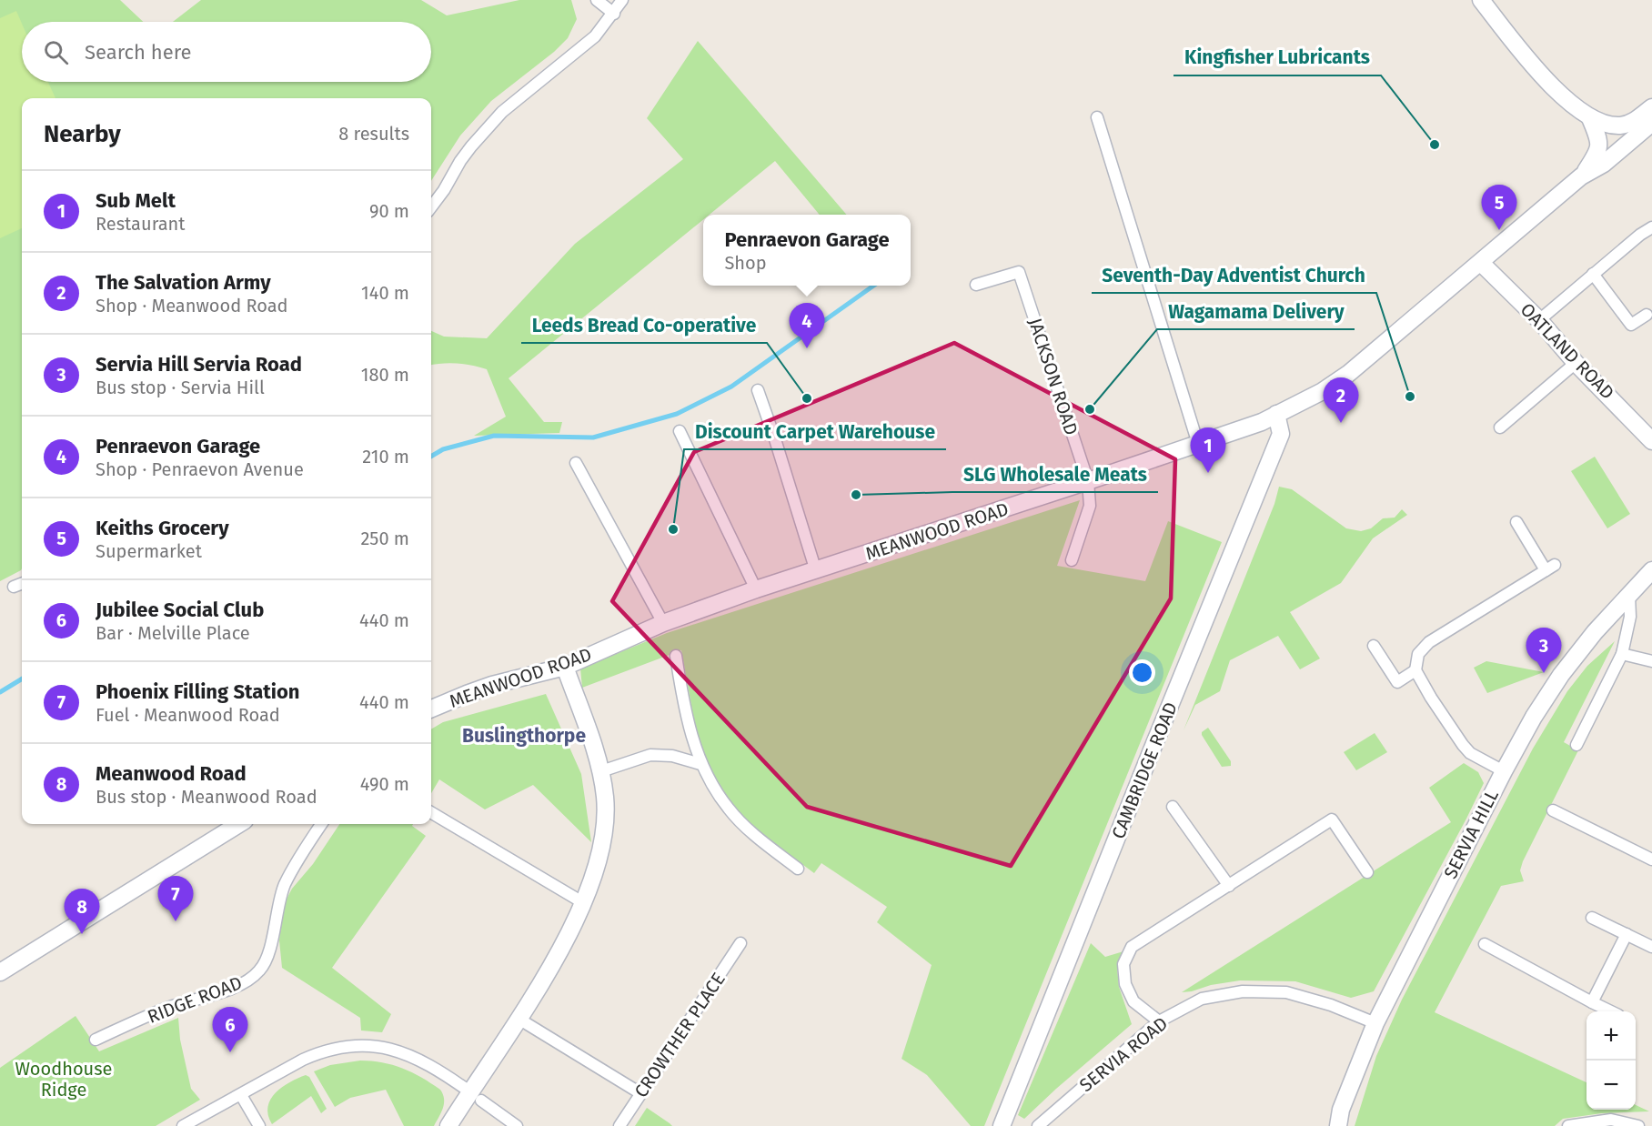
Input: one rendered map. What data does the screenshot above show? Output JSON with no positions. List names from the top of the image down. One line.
{"streets":{"street":["OATLAND ROAD","JACKSON ROAD","MEANWOOD ROAD","CAMBRIDGE ROAD","SERVIA HILL","RIDGE ROAD","CROWTHER PLACE","SERVIA ROAD"]},"crossings":[["OATLAND ROAD","MEANWOOD ROAD"],["JACKSON ROAD","MEANWOOD ROAD"],["MEANWOOD ROAD","CAMBRIDGE ROAD"],["SERVIA HILL","SERVIA ROAD"]],"districts":["Buslingthorpe"],"parks":["Woodhouse Ridge"],"places":["Kingfisher Lubricants","Seventh-Day Adventist Church","Leeds Bread Co-operative","Wagamama Delivery","SLG Wholesale Meats","Discount Carpet Warehouse"],"page":{"search":"Search here","heading":["Nearby","8 results"],"list":[{"mark":"1","name":"Sub Melt","note":"Restaurant","value":"90 m"},{"mark":"2","name":"The Salvation Army","note":"Shop · Meanwood Road","value":"140 m"},{"mark":"3","name":"Servia Hill Servia Road","note":"Bus stop · Servia Hill","value":"180 m"},{"mark":"4","name":"Penraevon Garage","note":"Shop · Penraevon Avenue","value":"210 m"},{"mark":"5","name":"Keiths Grocery","note":"Supermarket","value":"250 m"},{"mark":"6","name":"Jubilee Social Club","note":"Bar · Melville Place","value":"440 m"},{"mark":"7","name":"Phoenix Filling Station","note":"Fuel · Meanwood Road","value":"440 m"},{"mark":"8","name":"Meanwood Road","note":"Bus stop · Meanwood Road","value":"490 m"}],"pins":["5","4","2","1","3","7","8","6"],"popup":["Penraevon Garage","Shop"],"map_buttons":["+","−"]}}
